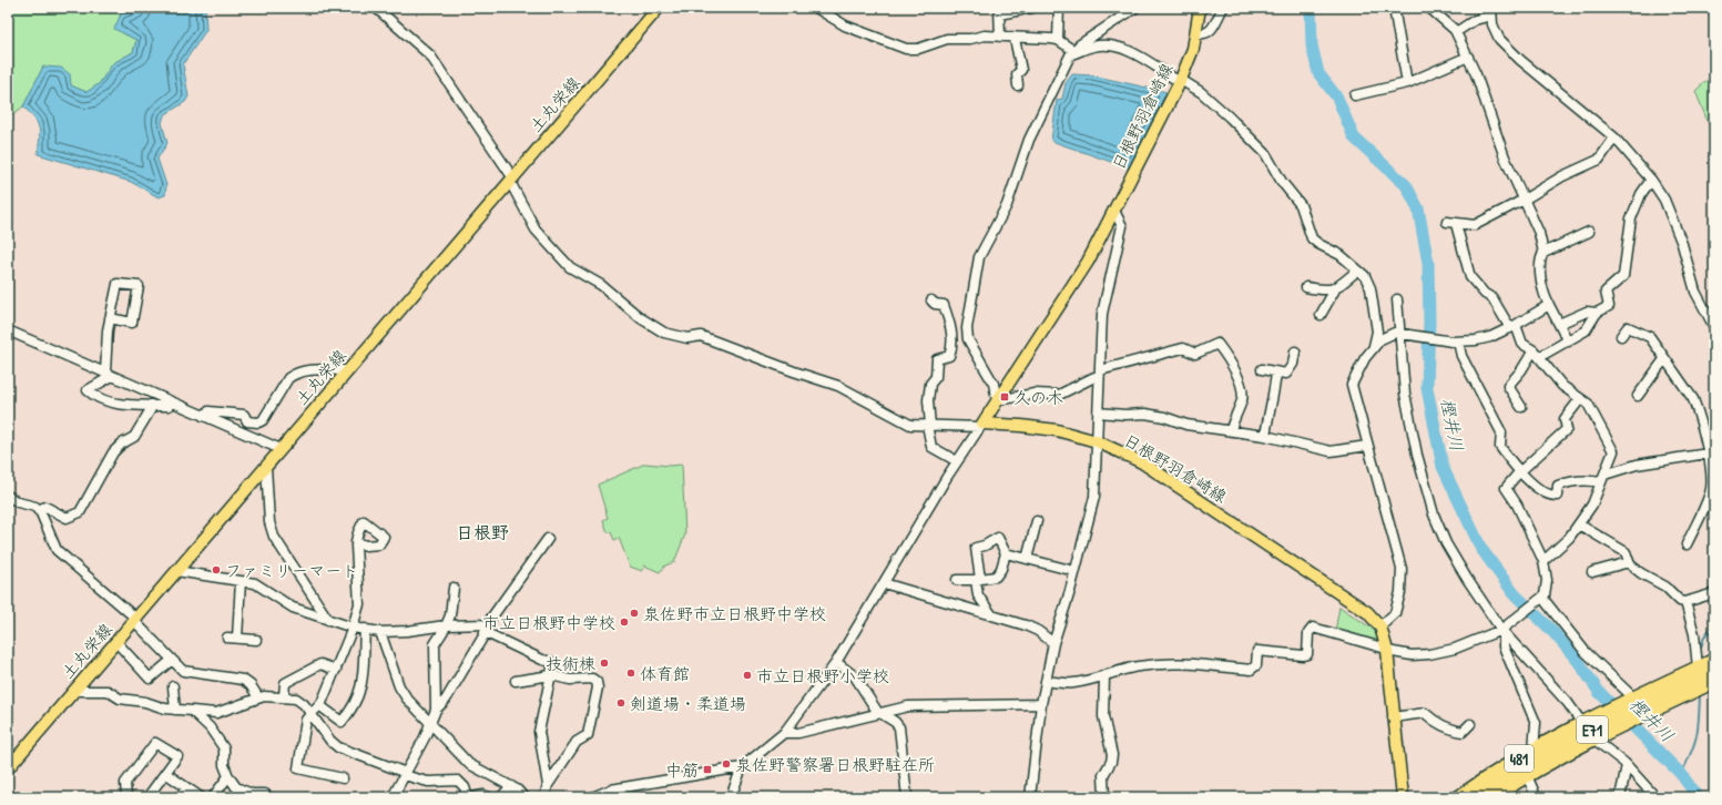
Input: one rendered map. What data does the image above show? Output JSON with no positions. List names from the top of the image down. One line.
{"streets":{"highway":["E71","481"],"main road":["土丸栄線","日根野羽倉崎線"]},"districts":["日根野"],"water":["樫井川"],"places":{"transit":["久の木","中筋"],"other":["ファミリーマート","泉佐野市立日根野中学校","市立日根野中学校","技術棟","体育館","市立日根野小学校","剣道場・柔道場","泉佐野警察署日根野駐在所"]}}
